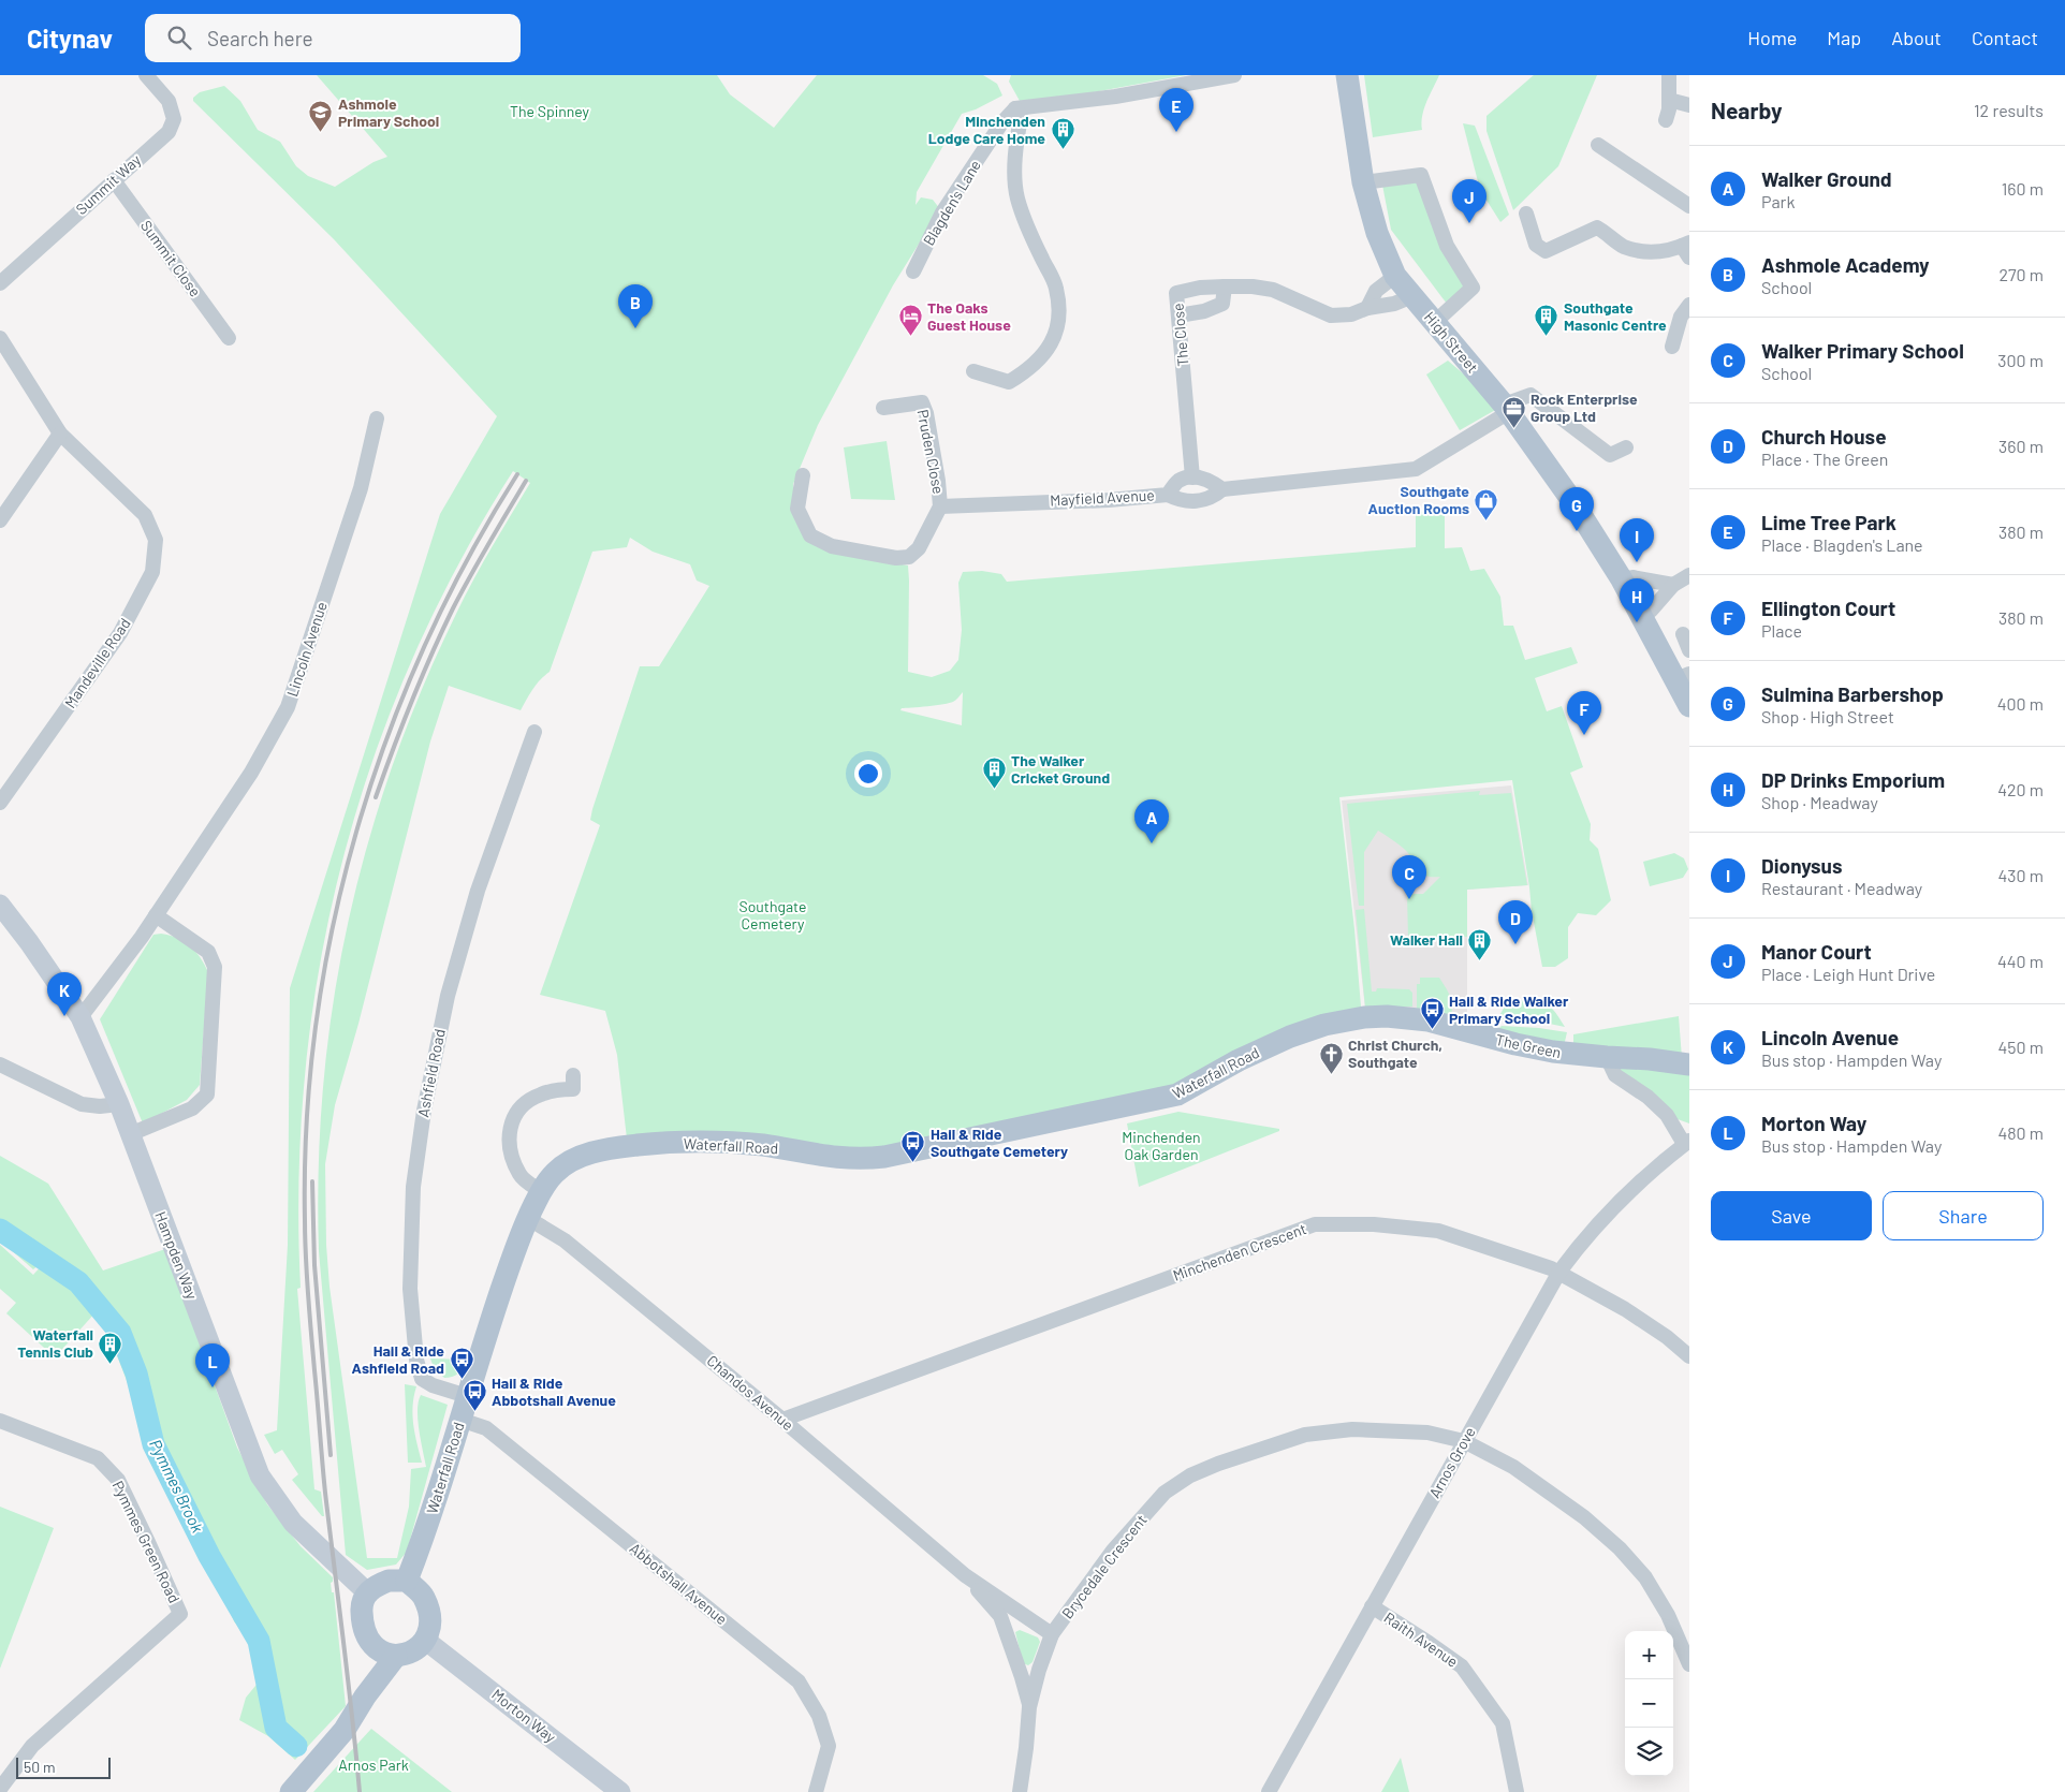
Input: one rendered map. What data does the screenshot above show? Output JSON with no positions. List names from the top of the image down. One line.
{"streets":{"main road":["High Street","The Green","Waterfall Road"],"street":["Summit Way","Blagden's Lane","Summit Close","The Close","Pruden Close","Mayfield Avenue","Lincoln Avenue","Mandeville Road","Ashfield Road","Minchenden Crescent","Hampden Way","Chandos Avenue","Arnos Grove","Pymmes Green Road","Brycedale Crescent","Abbotshall Avenue","Raith Avenue","Morton Way"]},"crossings":[["Summit Way","Summit Close"],["The Close","High Street"],["The Close","Mayfield Avenue"],["Pruden Close","Mayfield Avenue"],["Lincoln Avenue","Hampden Way"],["The Green","Waterfall Road"],["Ashfield Road","Waterfall Road"],["Waterfall Road","Hampden Way"],["Waterfall Road","Chandos Avenue"],["Waterfall Road","Abbotshall Avenue"],["Waterfall Road","Morton Way"],["Minchenden Crescent","Chandos Avenue"],["Minchenden Crescent","Arnos Grove"],["Hampden Way","Morton Way"],["Chandos Avenue","Brycedale Crescent"],["Arnos Grove","Brycedale Crescent"],["Arnos Grove","Raith Avenue"]],"water":["Pymmes Brook"],"parks":["The Spinney","Southgate Cemetery","Minchenden Oak Garden","Arnos Park"],"places":{"school or university":["Ashmole Primary School"],"building":["Minchenden Lodge Care Home","Southgate Masonic Centre","The Walker Cricket Ground","Walker Hall","Waterfall Tennis Club"],"hotel":["The Oaks Guest House"],"office":["Rock Enterprise Group Ltd"],"shop":["Southgate Auction Rooms"],"bus stop":["Hail & Ride Walker Primary School","Hail & Ride Southgate Cemetery","Hail & Ride Ashfield Road","Hail & Ride Abbotshall Avenue"],"church":["Christ Church, Southgate"]},"scale_bar":"50 m","page":{"header":"Citynav","search":"Search here","nav":["Home","Map","About","Contact"],"heading":["Nearby","12 results"],"pins":["E","J","B","G","I","H","F","A","C","D","K","L"],"list":[{"mark":"A","name":"Walker Ground","note":"Park","value":"160 m"},{"mark":"B","name":"Ashmole Academy","note":"School","value":"270 m"},{"mark":"C","name":"Walker Primary School","note":"School","value":"300 m"},{"mark":"D","name":"Church House","note":"Place · The Green","value":"360 m"},{"mark":"E","name":"Lime Tree Park","note":"Place · Blagden's Lane","value":"380 m"},{"mark":"F","name":"Ellington Court","note":"Place","value":"380 m"},{"mark":"G","name":"Sulmina Barbershop","note":"Shop · High Street","value":"400 m"},{"mark":"H","name":"DP Drinks Emporium","note":"Shop · Meadway","value":"420 m"},{"mark":"I","name":"Dionysus","note":"Restaurant · Meadway","value":"430 m"},{"mark":"J","name":"Manor Court","note":"Place · Leigh Hunt Drive","value":"440 m"},{"mark":"K","name":"Lincoln Avenue","note":"Bus stop · Hampden Way","value":"450 m"},{"mark":"L","name":"Morton Way","note":"Bus stop · Hampden Way","value":"480 m"}],"buttons":["Save","Share"],"map_buttons":["+","−"],"scale":"50 m"}}
